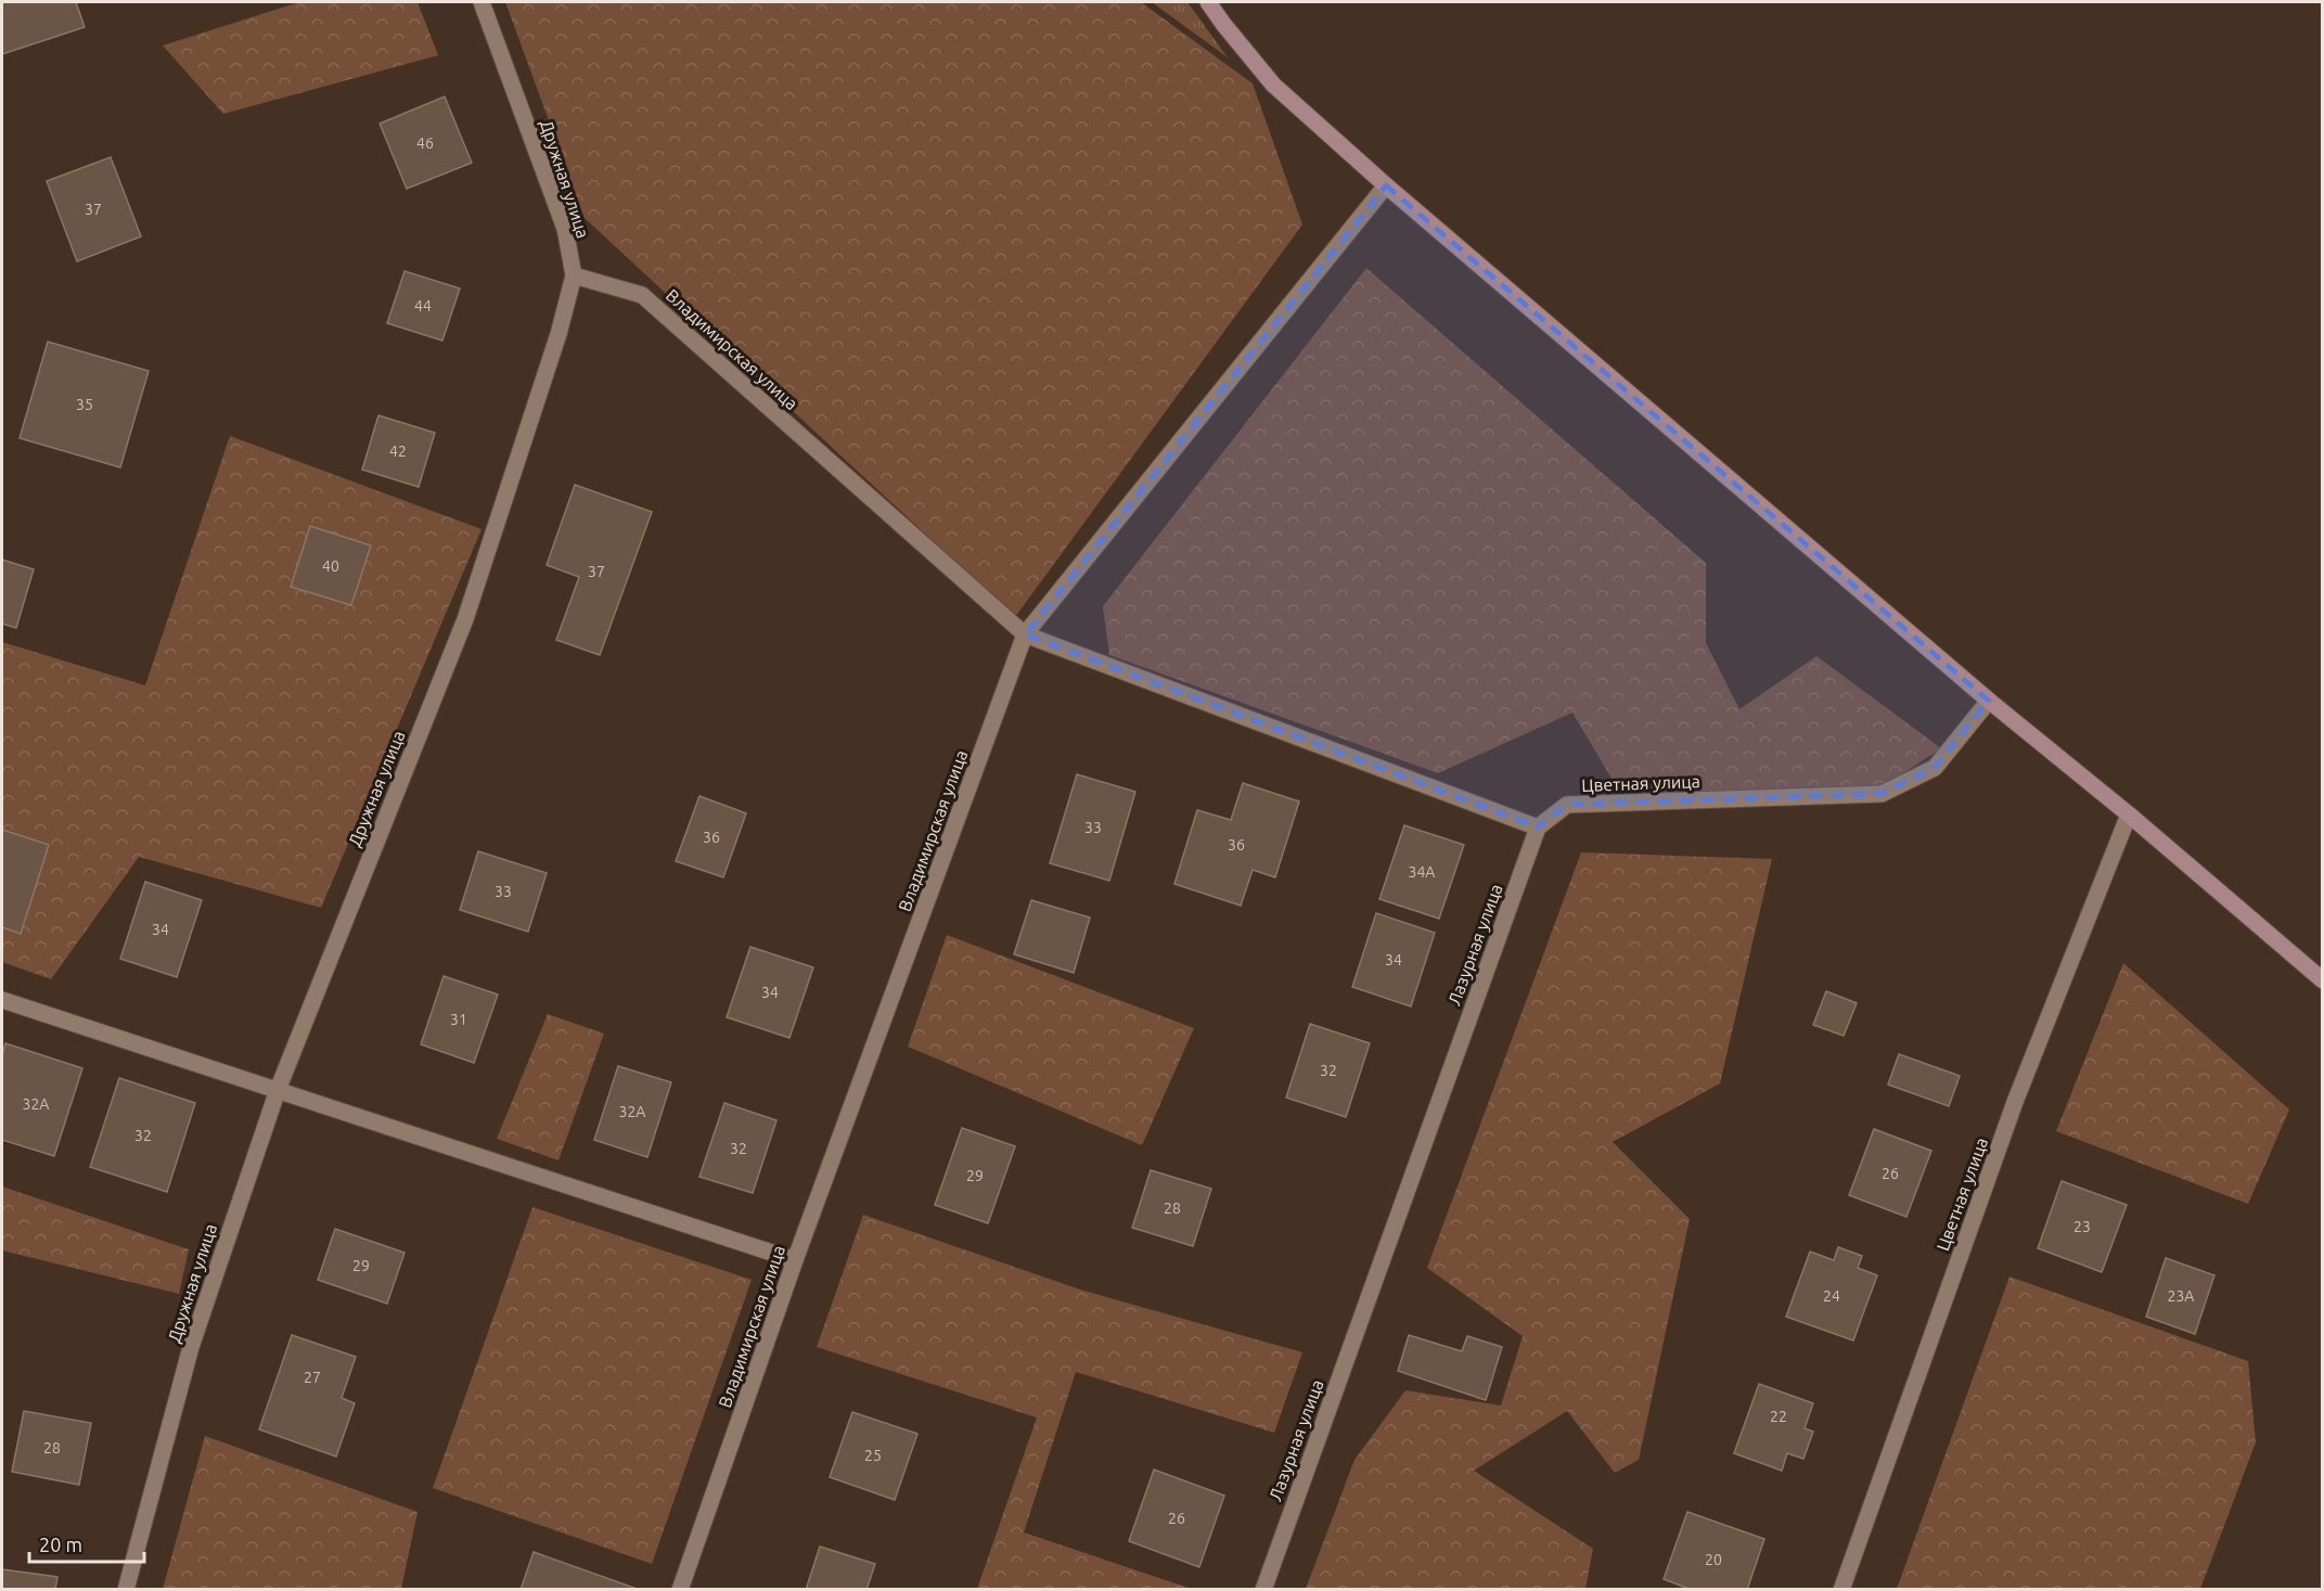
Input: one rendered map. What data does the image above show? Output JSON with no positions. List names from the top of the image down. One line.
{"streets":{"street":["Дружная улица","Владимирская улица","Цветная улица","Лазурная улица"]},"crossings":[["Дружная улица","Владимирская улица"],["Цветная улица","Лазурная улица"]],"house_numbers":["46","37","44","35","42","40","37","33","36","36","34А","33","34","34","34","31","32","32А","32А","32","32","26","29","28","23","29","24","23А","27","22","28","25","26","20"],"scale_bar":"20 m"}
